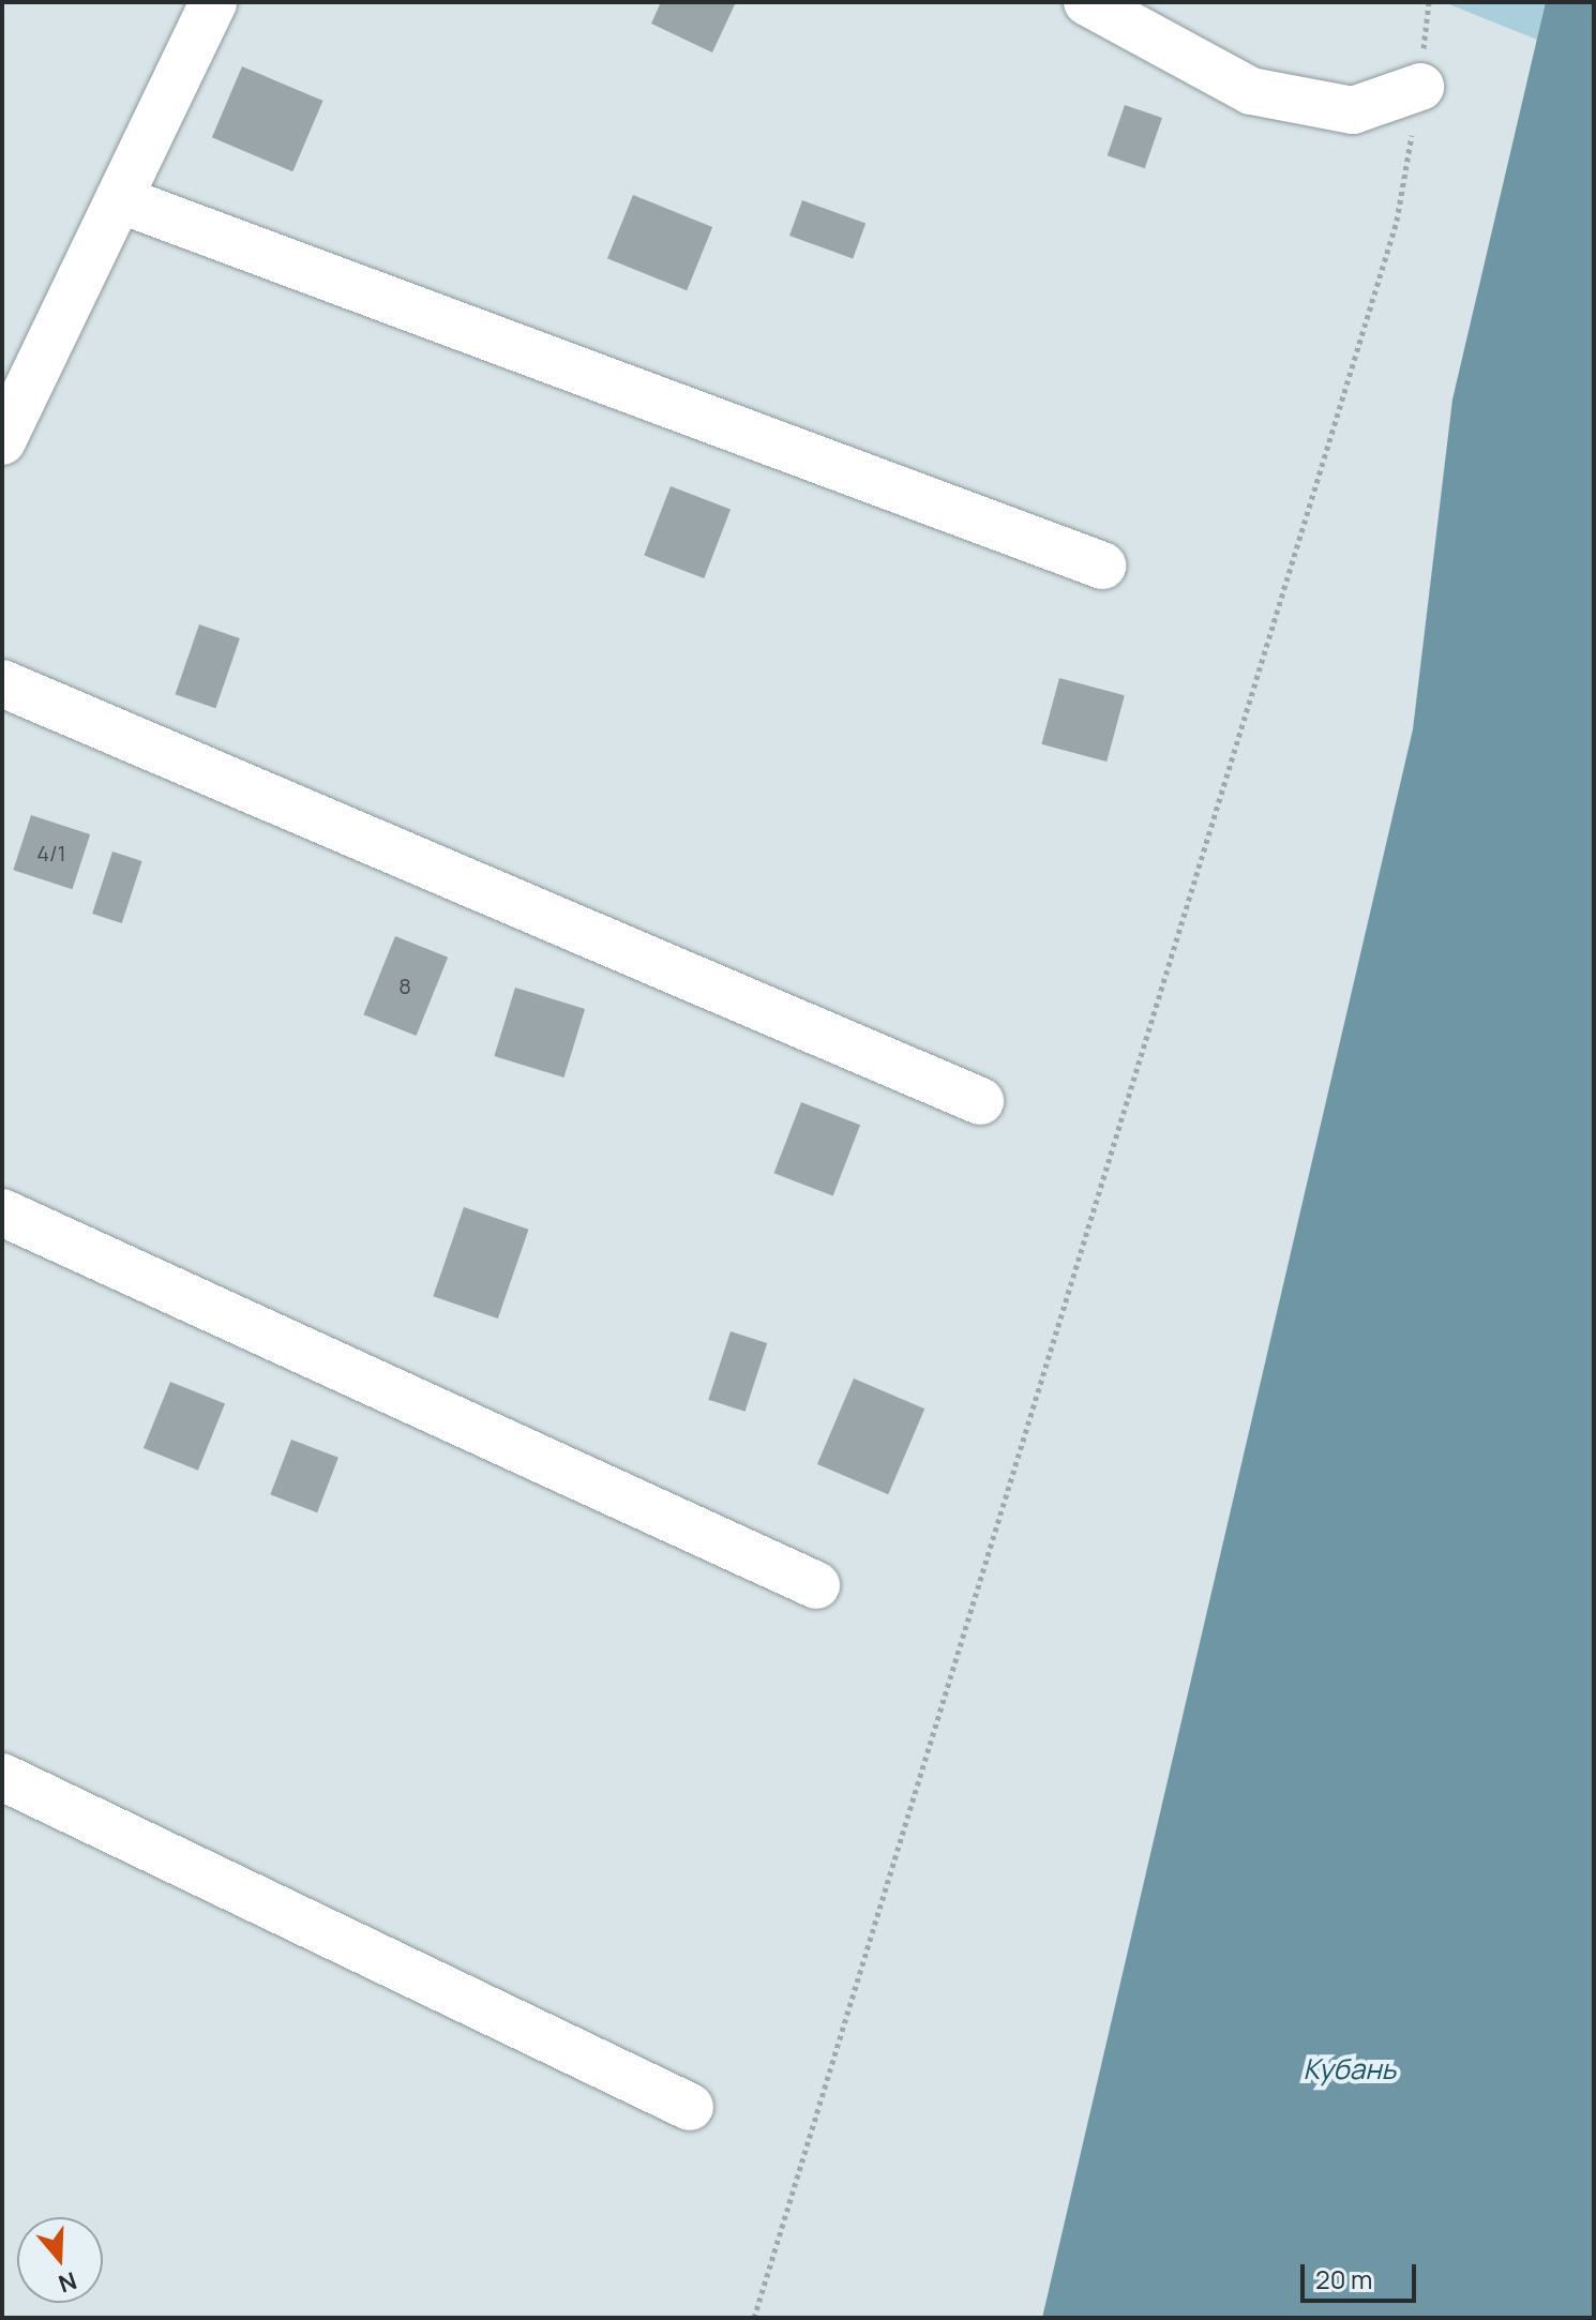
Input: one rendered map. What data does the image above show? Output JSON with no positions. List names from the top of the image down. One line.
{"water":["Кубань"],"house_numbers":["4/1","8"],"scale_bar":"20 m","north":"bottom"}
